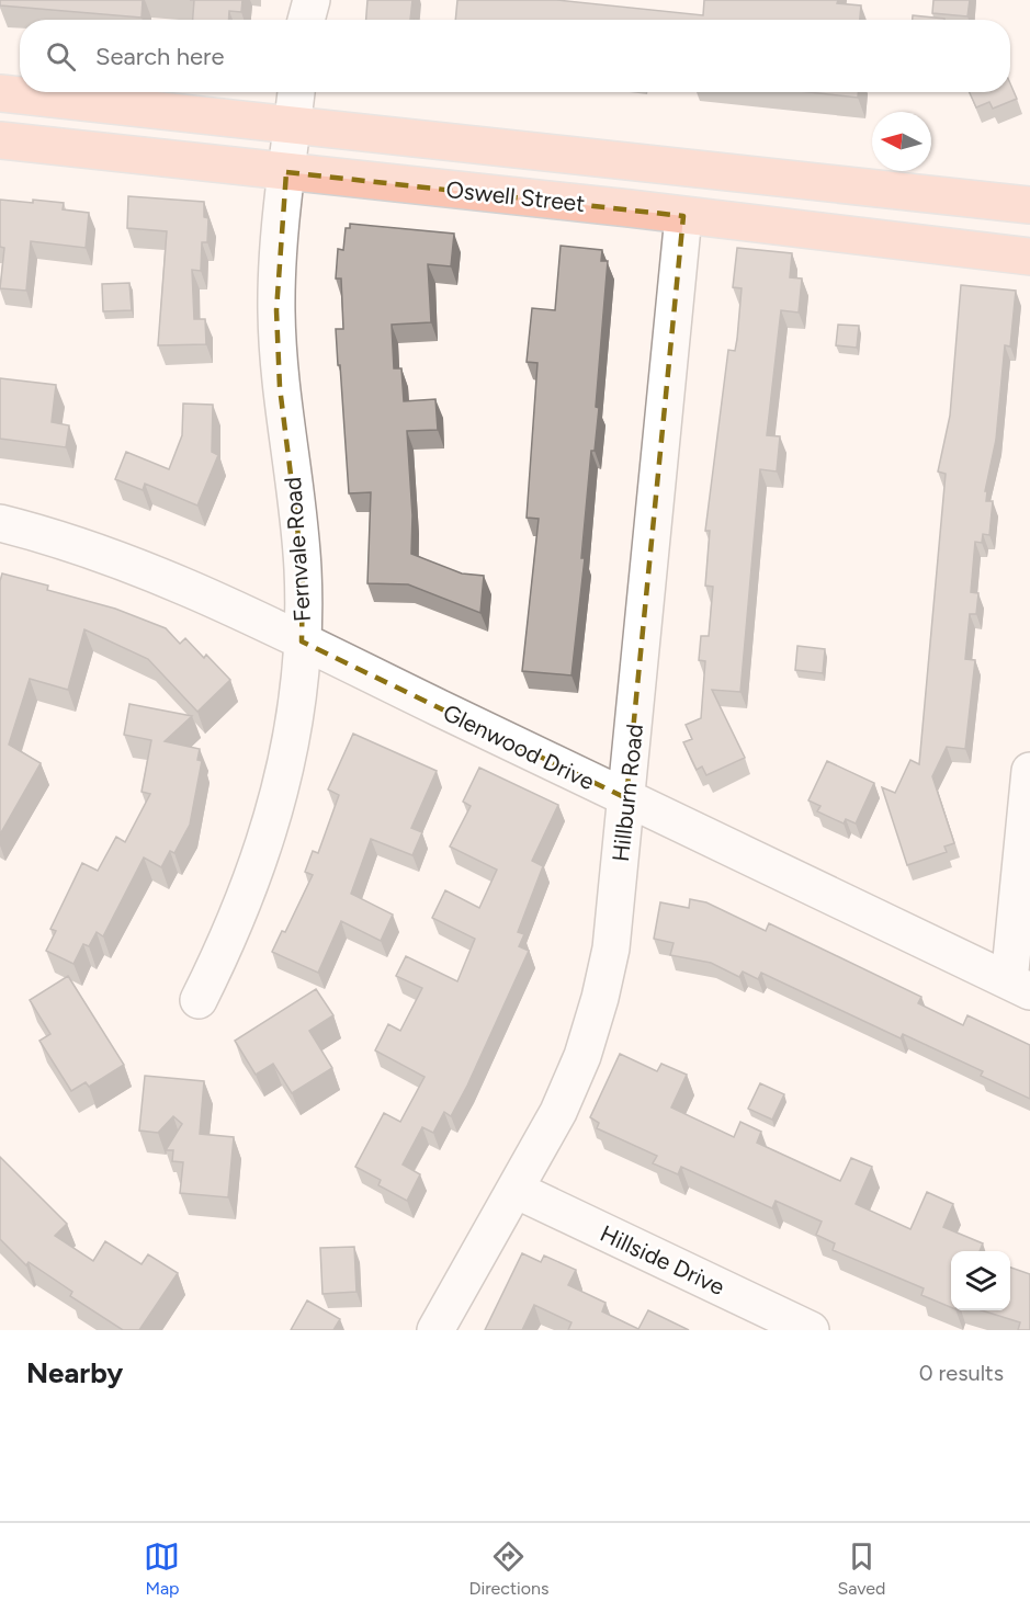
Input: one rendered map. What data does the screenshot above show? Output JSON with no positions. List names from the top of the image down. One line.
{"streets":{"main road":["Oswell Street"],"street":["Fernvale Road","Glenwood Drive","Hillburn Road","Hillside Drive"]},"crossings":[["Oswell Street","Fernvale Road"],["Oswell Street","Hillburn Road"],["Fernvale Road","Glenwood Drive"],["Glenwood Drive","Hillburn Road"],["Hillburn Road","Hillside Drive"]],"north":"left","page":{"search":"Search here","heading":["Nearby","0 results"],"nav":["Map","Directions","Saved"]}}
